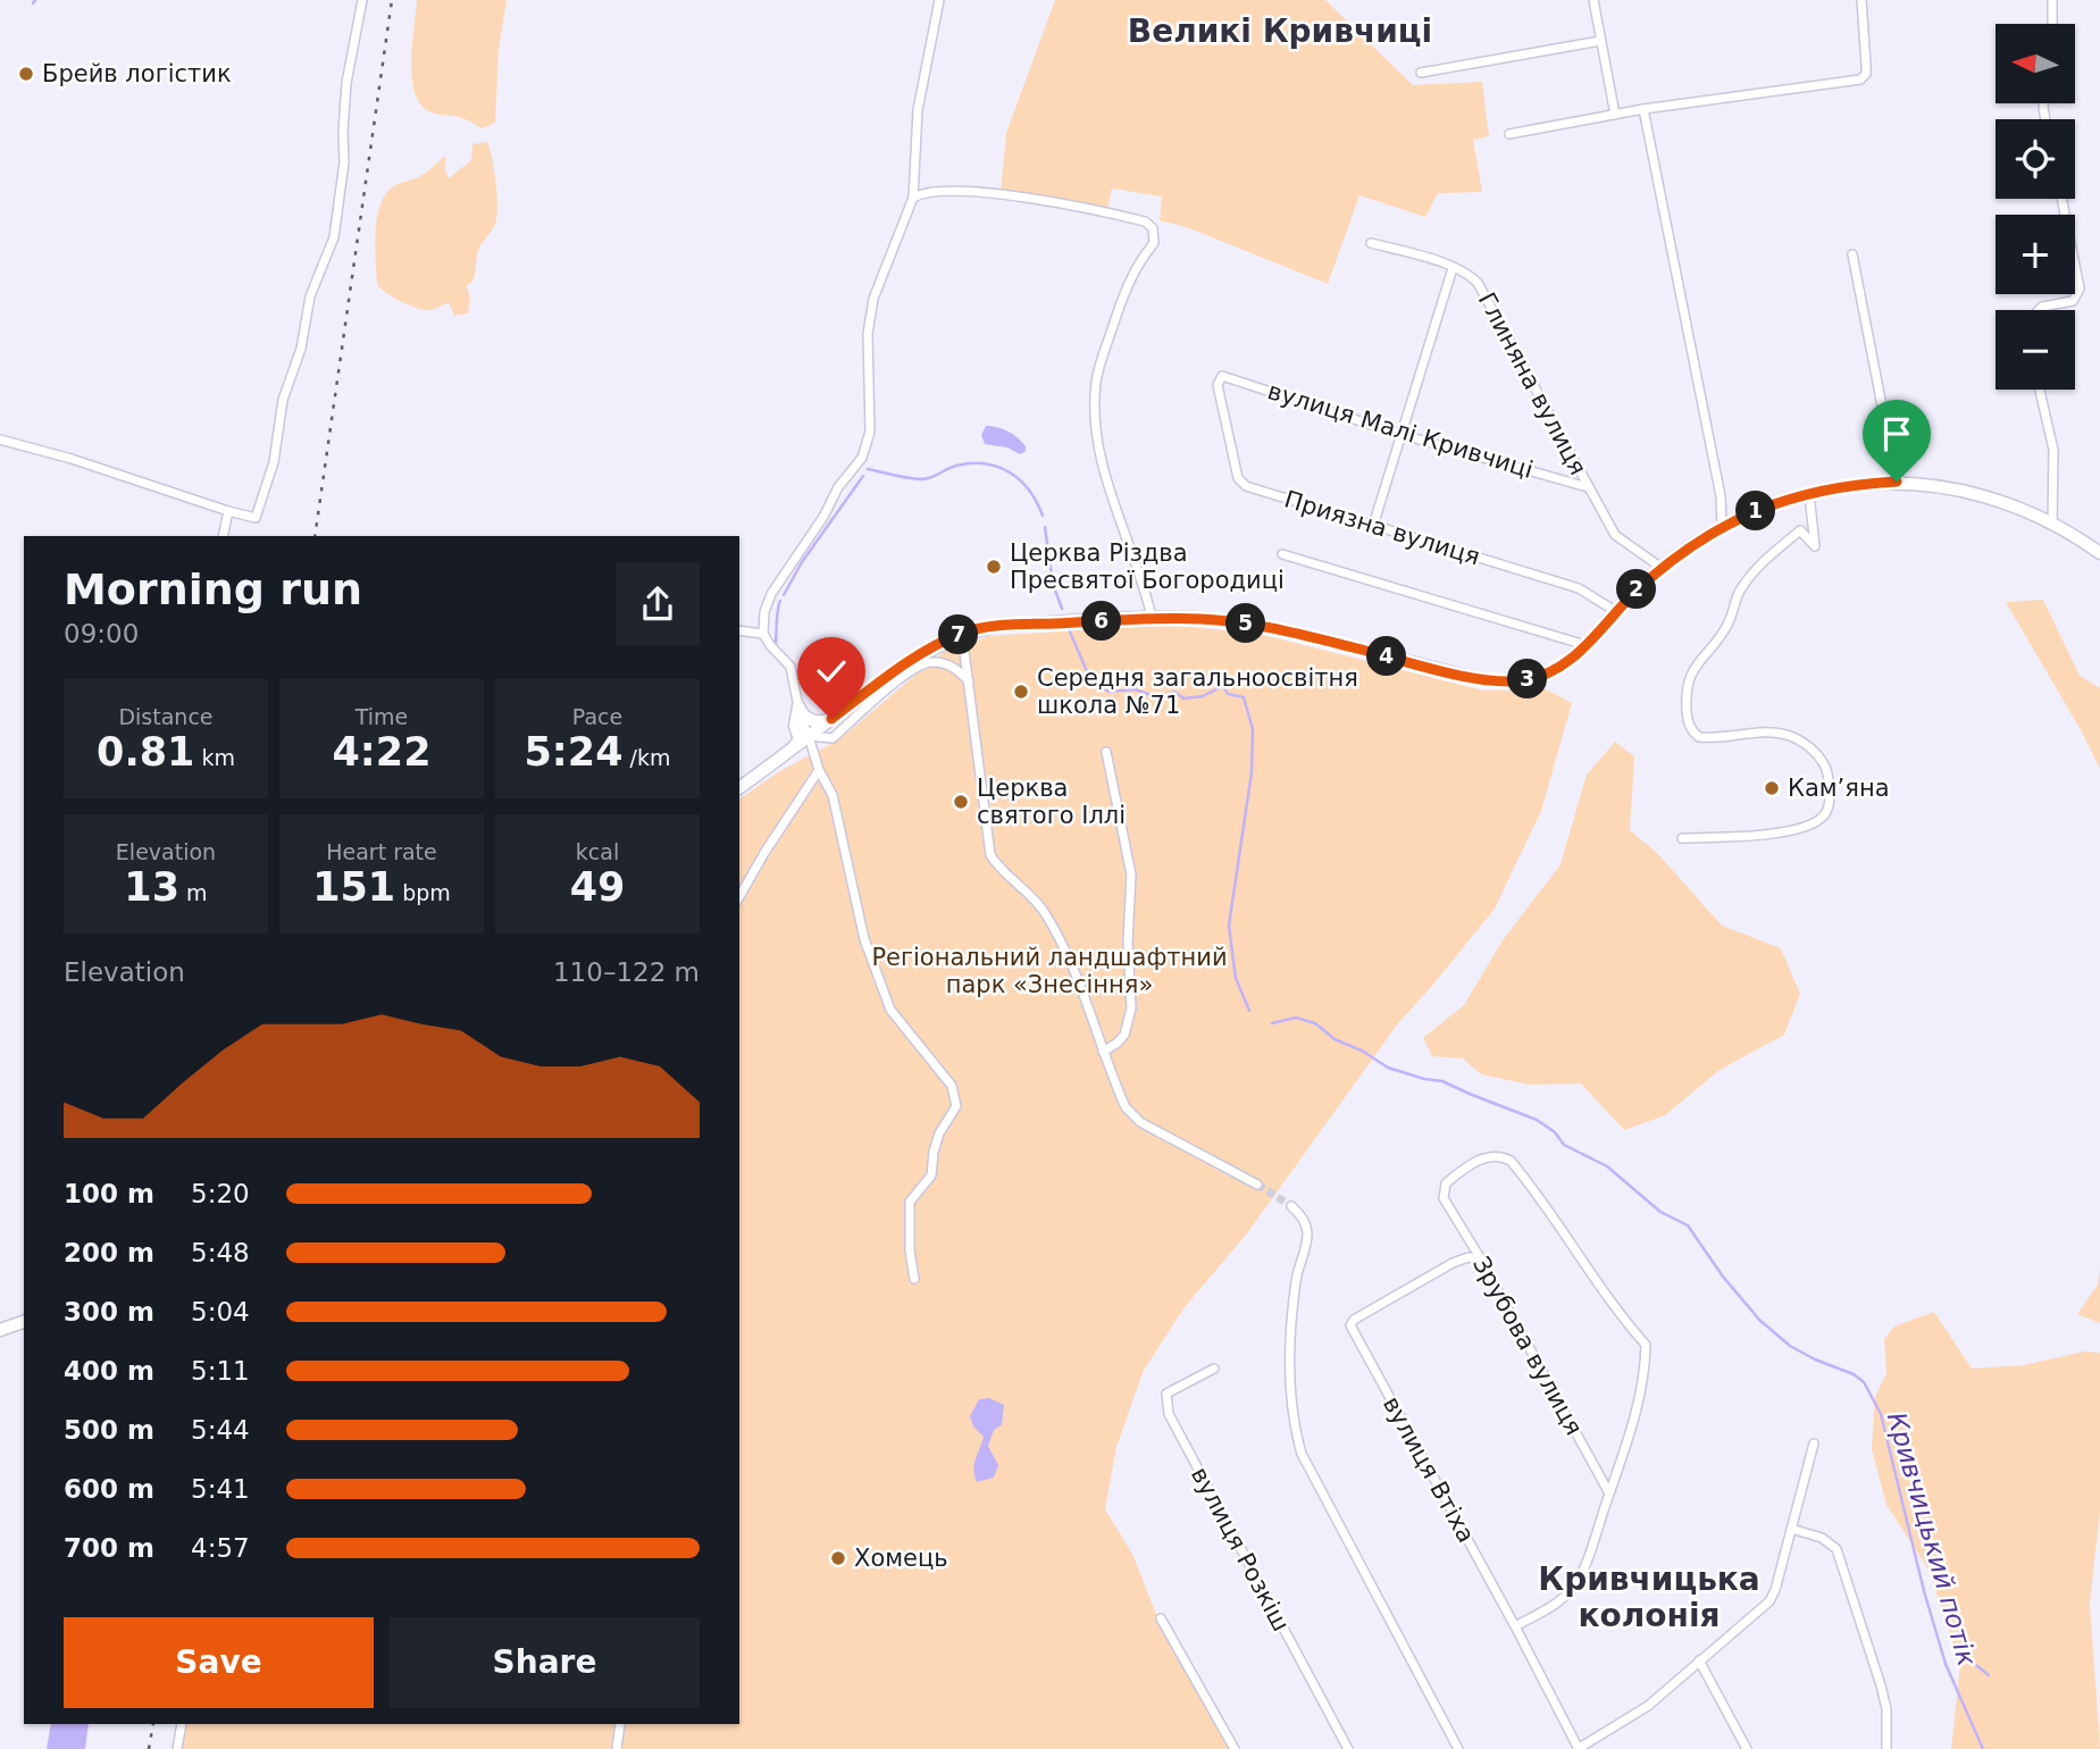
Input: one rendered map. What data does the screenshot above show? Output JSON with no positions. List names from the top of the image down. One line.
{"streets":{"street":["Глиняна вулиця","вулиця Малі Кривчиці","Приязна вулиця","Зрубова вулиця","вулиця Втіха","вулиця Розкіш"]},"crossings":[["Глиняна вулиця","вулиця Малі Кривчиці"],["вулиця Малі Кривчиці","Приязна вулиця"],["Зрубова вулиця","вулиця Втіха"]],"districts":["Великі Кривчиці","Кривчицька колонія"],"water":["Кривчицький потік"],"parks":["Регіональний ландшафтний парк «Знесіння»"],"places":["Брейв логістик","Церква Різдва Пресвятої Богородиці","Середня загальноосвітня школа №71","Кам’яна","Церква святого Іллі","Хомець"],"north":"left","page":{"map_buttons":["+","−"],"pins":["1","2","6","5","7","4","3"],"heading":["Morning run","09:00"],"stats":[["Distance","0.81 km"],["Time","4:22"],["Pace","5:24 /km"],["Elevation","13 m"],["Heart rate","151 bpm"],["kcal","49"]],"chart":["Elevation","110–122 m"],"list":[{"name":"100 m","note":"5:20"},{"name":"200 m","note":"5:48"},{"name":"300 m","note":"5:04"},{"name":"400 m","note":"5:11"},{"name":"500 m","note":"5:44"},{"name":"600 m","note":"5:41"},{"name":"700 m","note":"4:57"}],"buttons":["Save","Share"]}}
